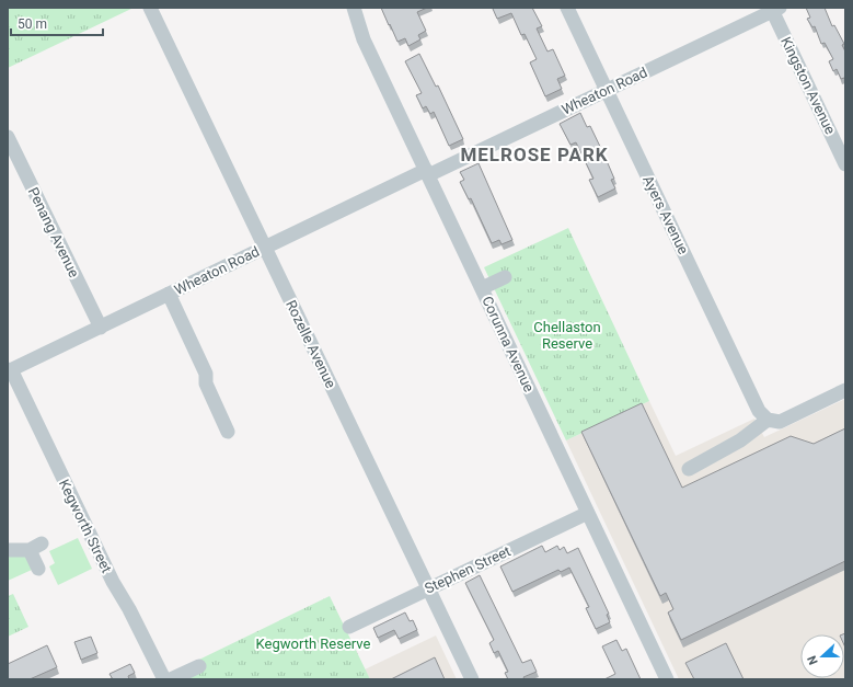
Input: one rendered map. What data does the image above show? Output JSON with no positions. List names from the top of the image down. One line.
{"streets":{"street":["Kingston Avenue","Wheaton Road","Ayers Avenue","Penang Avenue","Rozelle Avenue","Corunna Avenue","Kegworth Street","Stephen Street"]},"crossings":[["Kingston Avenue","Wheaton Road"],["Wheaton Road","Ayers Avenue"],["Wheaton Road","Penang Avenue"],["Wheaton Road","Rozelle Avenue"],["Wheaton Road","Corunna Avenue"],["Wheaton Road","Kegworth Street"],["Rozelle Avenue","Stephen Street"],["Corunna Avenue","Stephen Street"]],"districts":["MELROSE PARK"],"parks":["Chellaston Reserve","Kegworth Reserve"],"scale_bar":"50 m","north":"left"}
